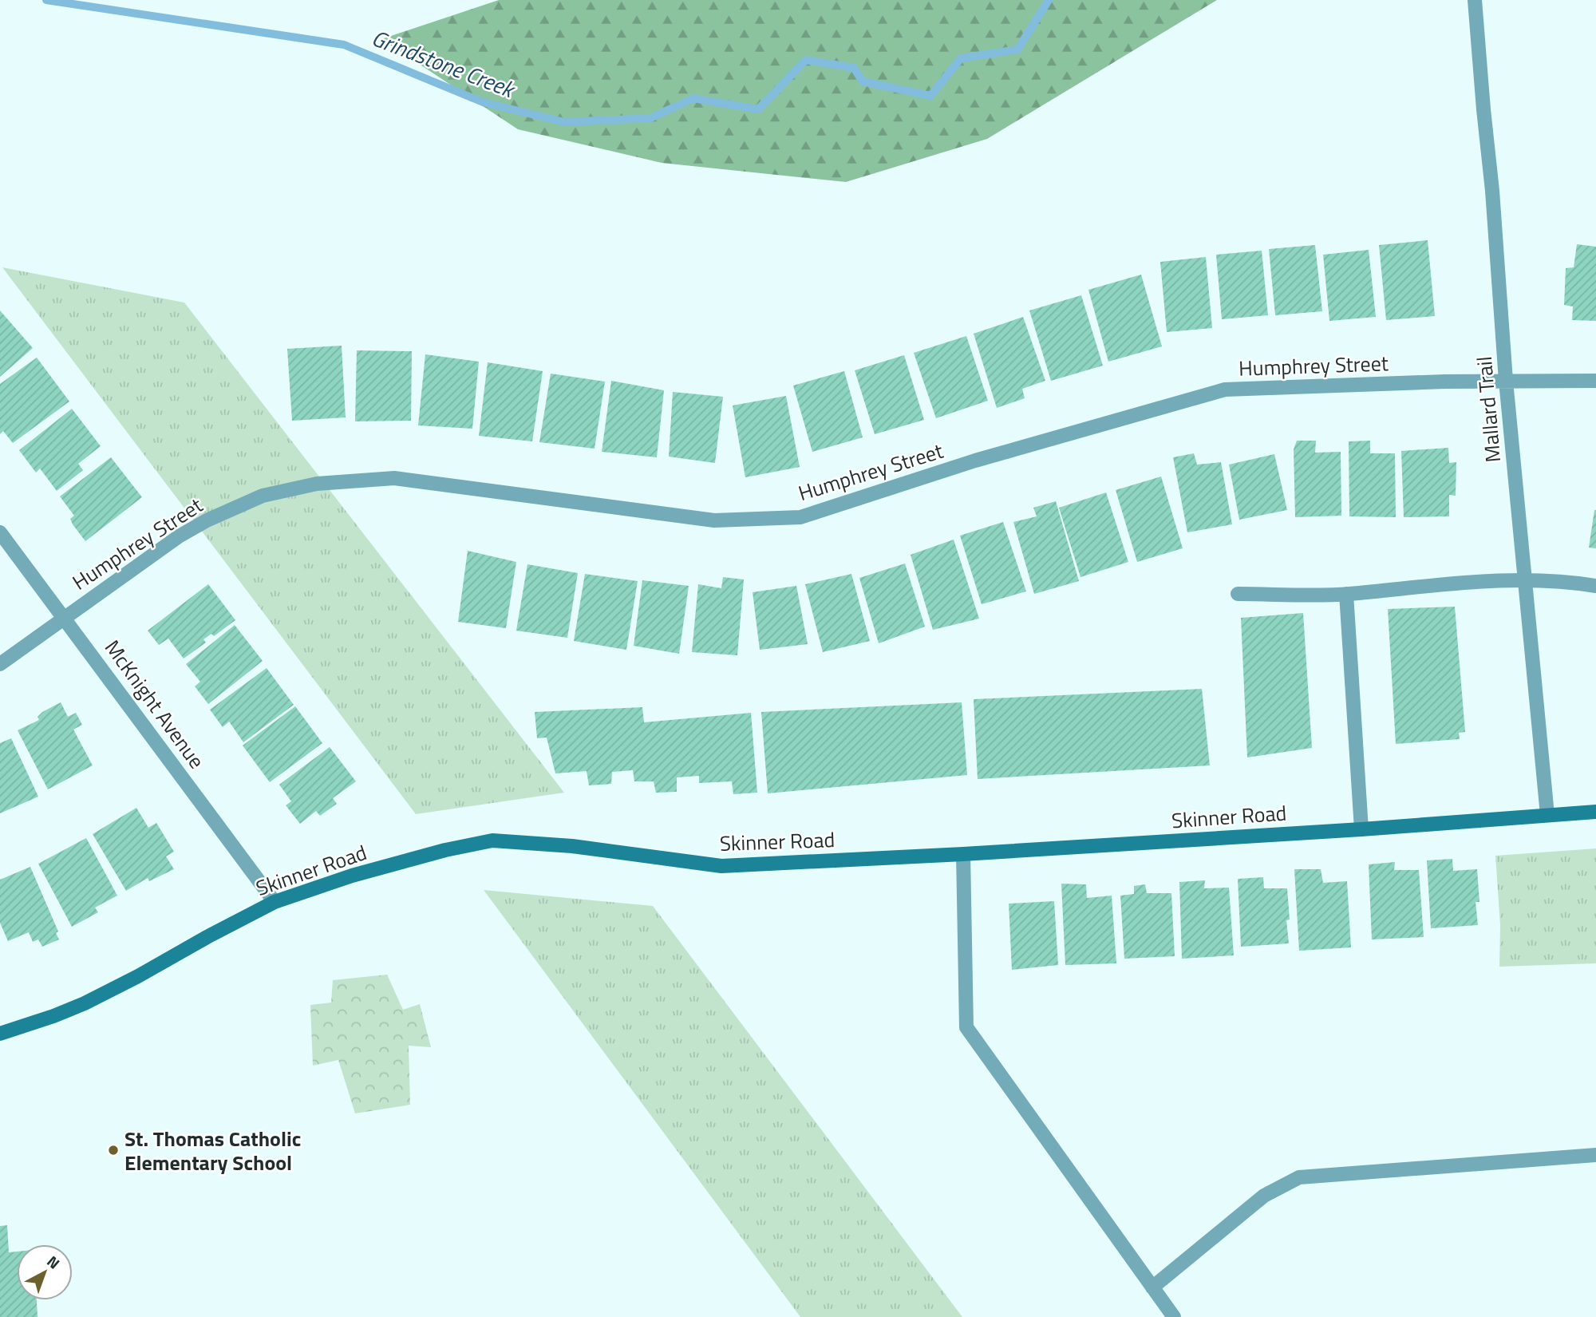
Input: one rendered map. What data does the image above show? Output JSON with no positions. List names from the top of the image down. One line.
{"streets":{"street":["Humphrey Street","Mallard Trail","McKnight Avenue","Skinner Road"]},"crossings":[["Humphrey Street","Mallard Trail"],["Humphrey Street","McKnight Avenue"],["Mallard Trail","Skinner Road"],["McKnight Avenue","Skinner Road"]],"water":["Grindstone Creek"],"places":["St. Thomas Catholic Elementary School"],"north":"top right"}
